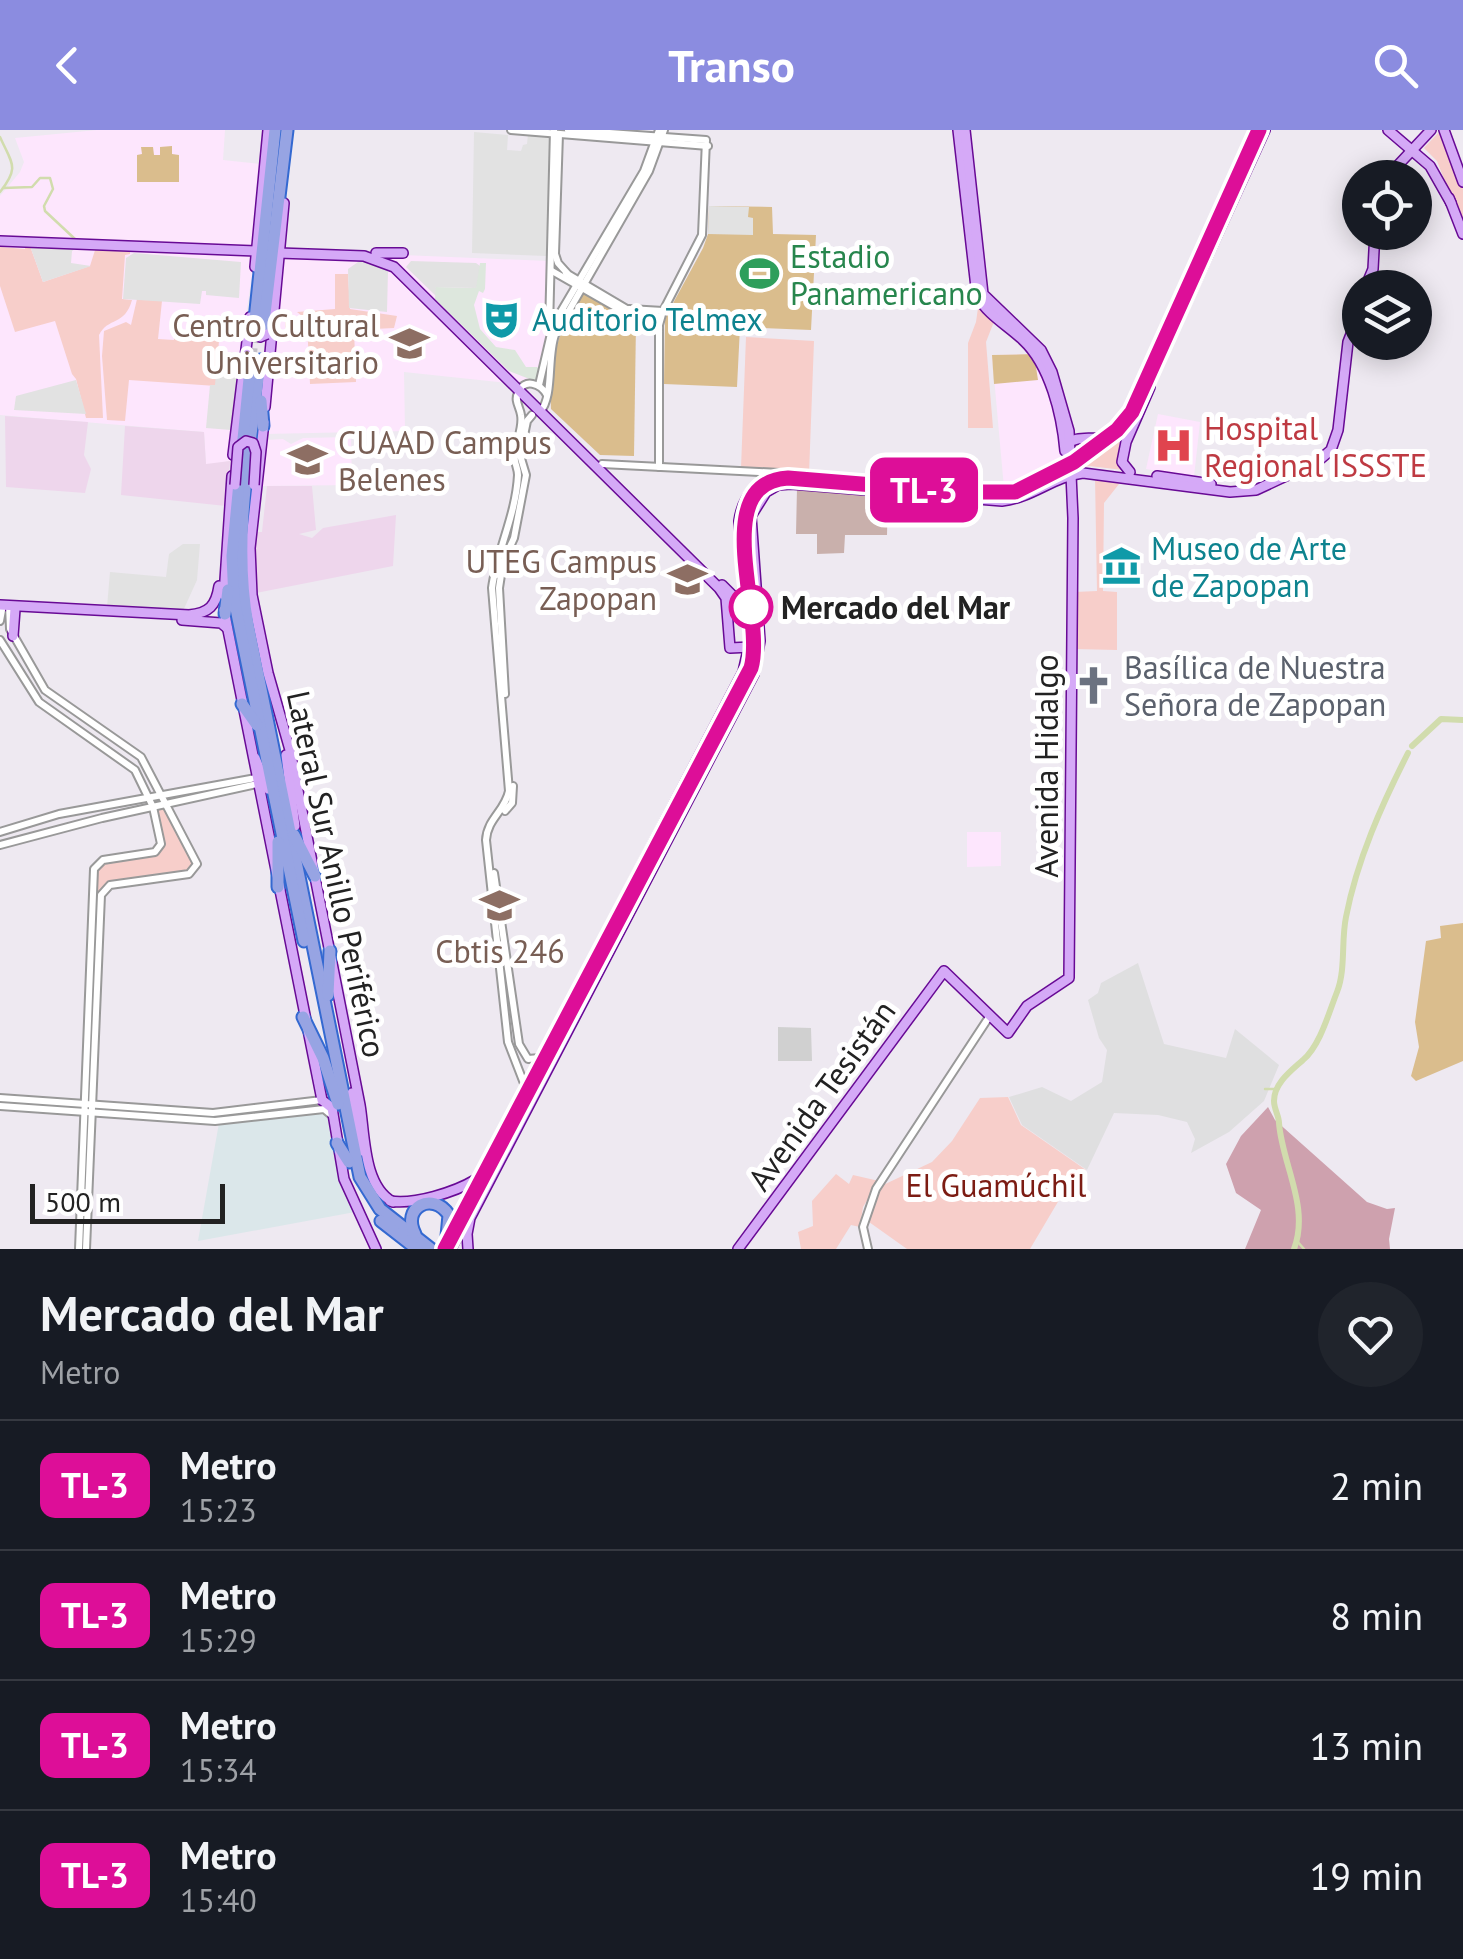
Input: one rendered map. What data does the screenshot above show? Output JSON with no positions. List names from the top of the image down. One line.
{"streets":{"main road":["Avenida Hidalgo","Lateral Sur Anillo Periférico","Avenida Tesistán"]},"crossings":[["Avenida Hidalgo","Avenida Tesistán"]],"parks":["El Guamúchil"],"places":{"sports":["Estadio Panamericano"],"theatre":["Auditorio Telmex"],"school or university":["Centro Cultural Universitario","CUAAD Campus Belenes","UTEG Campus Zapopan","Cbtis 246"],"hospital":["Hospital Regional ISSSTE"],"museum":["Museo de Arte de Zapopan"],"other":["Mercado del Mar"],"church":["Basílica de Nuestra Señora de Zapopan"]},"lines":["metro line TL-3"],"scale_bar":"500 m","page":{"header":"Transo","on_map":"TL-3","scale":"500 m","heading":["Mercado del Mar","Metro"],"list":[{"mark":"TL-3","name":"Metro","note":"15:23","value":"2 min"},{"mark":"TL-3","name":"Metro","note":"15:29","value":"8 min"},{"mark":"TL-3","name":"Metro","note":"15:34","value":"13 min"},{"mark":"TL-3","name":"Metro","note":"15:40","value":"19 min"}]}}
